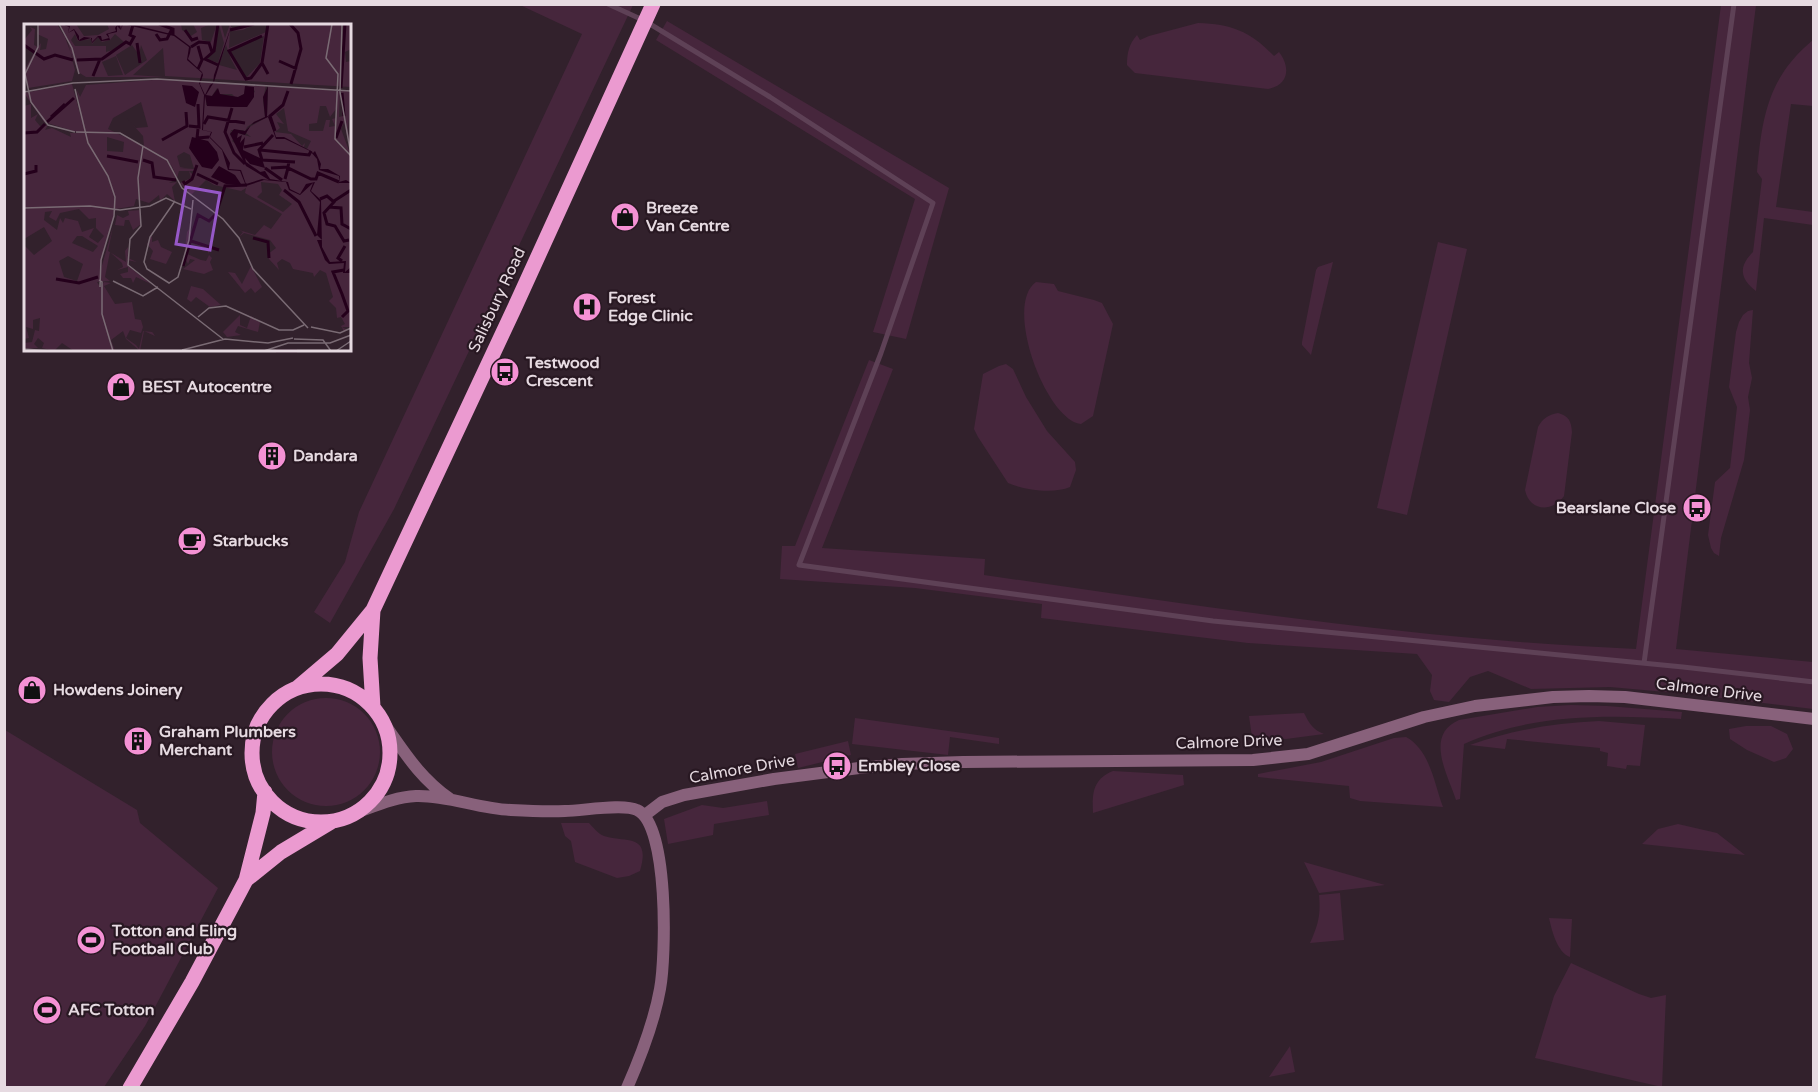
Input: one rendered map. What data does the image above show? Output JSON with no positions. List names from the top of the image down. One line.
{"streets":{"main road":["Salisbury Road"],"street":["Calmore Drive"]},"places":{"shop":["Breeze Van Centre","BEST Autocentre","Howdens Joinery"],"hospital":["Forest Edge Clinic"],"bus stop":["Testwood Crescent","Bearslane Close","Embley Close"],"building":["Dandara","Graham Plumbers Merchant"],"cafe":["Starbucks"],"sports":["Totton and Eling Football Club","AFC Totton"]}}
